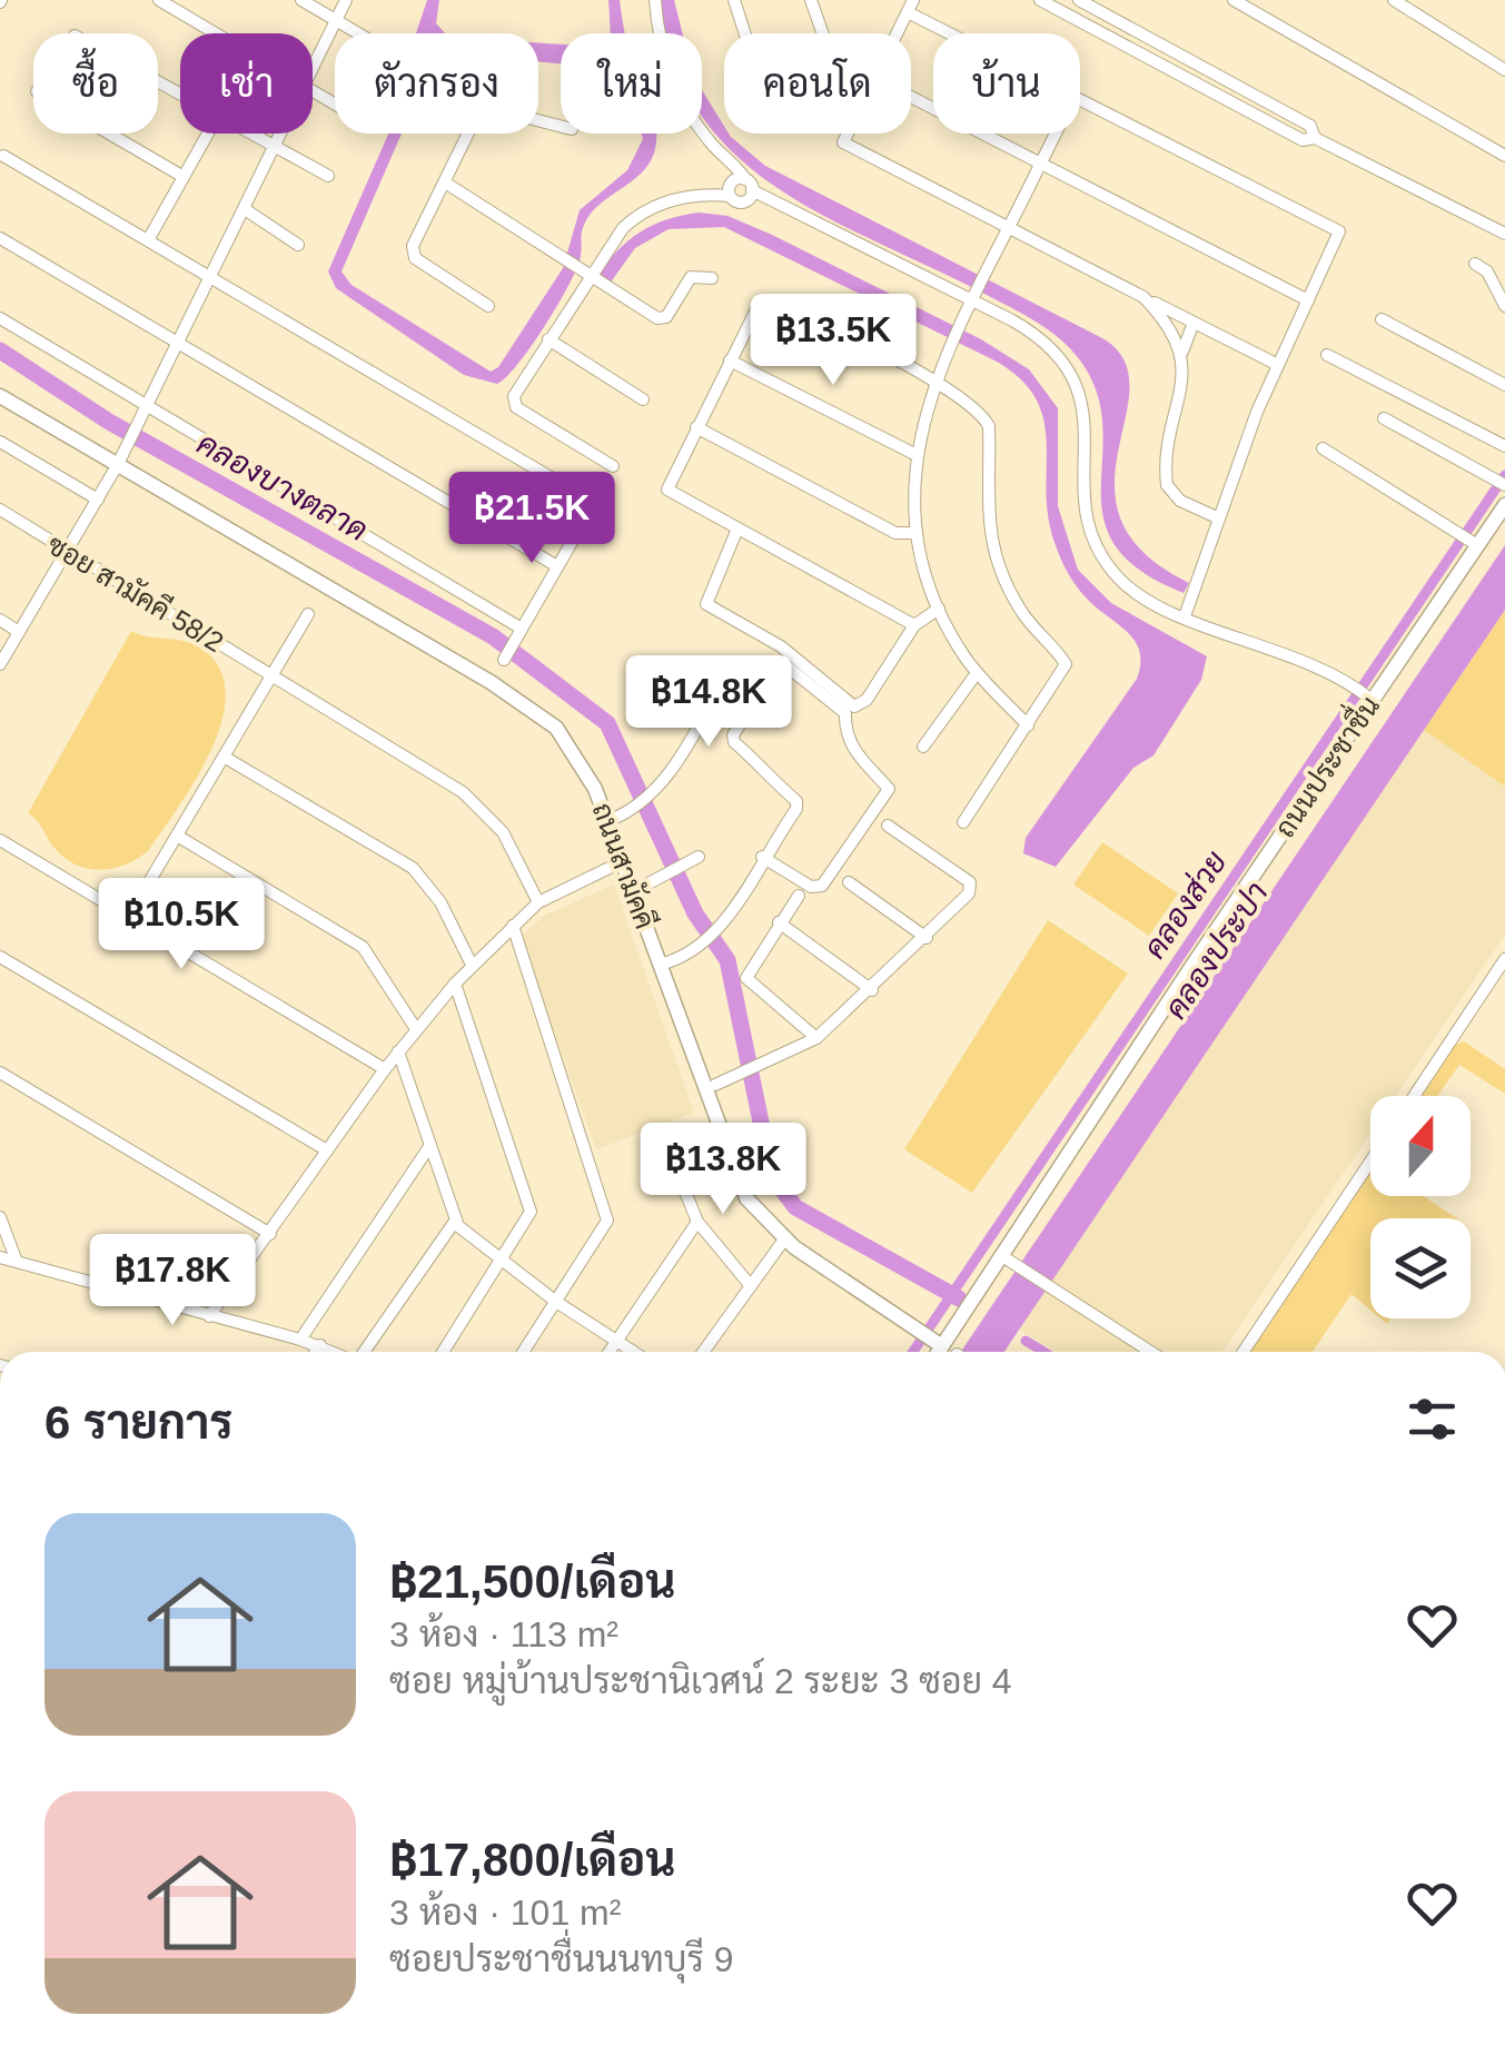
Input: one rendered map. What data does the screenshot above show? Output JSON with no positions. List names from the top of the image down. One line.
{"streets":{"main road":["ถนนประชาชื่น","ถนนสามัคคี"],"street":["ซอย สามัคคี 58/2"]},"crossings":[["ถนนประชาชื่น","ถนนสามัคคี"]],"water":["คลองบางตลาด","คลองส่วย","คลองประปา"],"north":"top","page":{"chip":["ซื้อ","เช่า","ตัวกรอง","ใหม่","คอนโด","บ้าน"],"price":["฿13.5K","฿21.5K","฿14.8K","฿10.5K","฿13.8K","฿17.8K"],"heading":"6 รายการ","list":[{"name":"฿21,500/เดือน","note":"3 ห้อง · 113 m² · ซอย หมู่บ้านประชานิเวศน์ 2 ระยะ 3 ซอย 4"},{"name":"฿17,800/เดือน","note":"3 ห้อง · 101 m² · ซอยประชาชื่นนนทบุรี 9"}]}}
